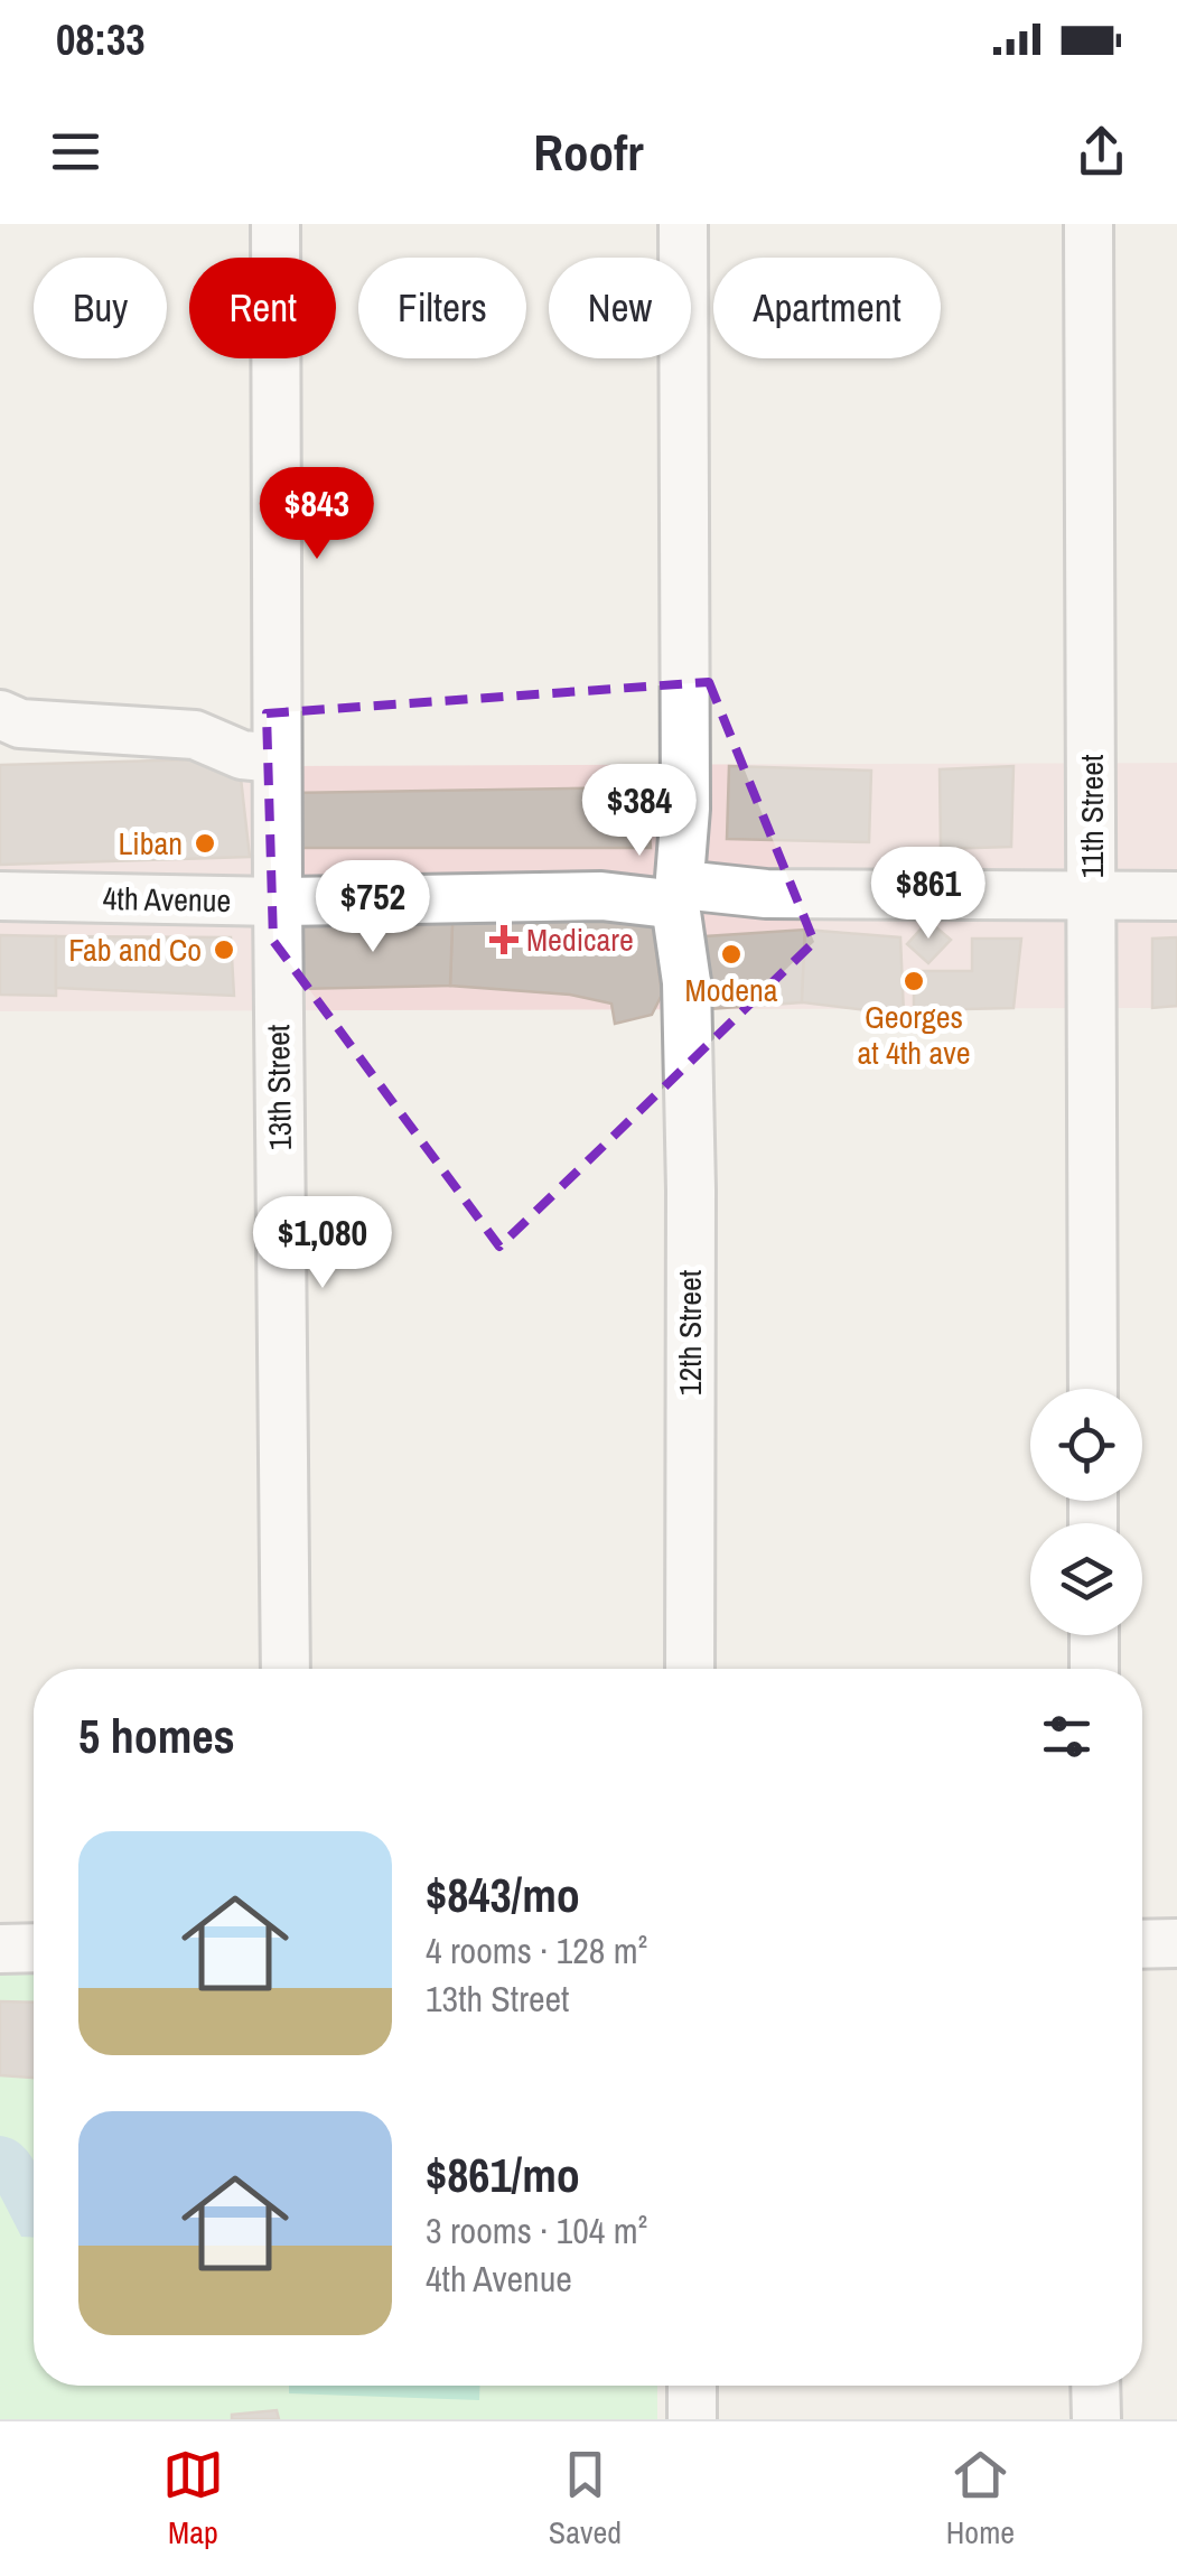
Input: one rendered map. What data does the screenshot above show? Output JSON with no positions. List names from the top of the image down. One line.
{"streets":{"street":["11th Street","4th Avenue","13th Street","12th Street"]},"crossings":[["11th Street","4th Avenue"],["4th Avenue","13th Street"],["4th Avenue","12th Street"]],"places":{"other":["Liban","Fab and Co","Modena","Georges at 4th ave"],"health":["Medicare"]},"page":{"status":"08:33","header":"Roofr","chip":["Buy","Rent","Filters","New","Apartment"],"price":["$843","$384","$861","$752","$1,080"],"heading":"5 homes","list":[{"name":"$843/mo","note":"4 rooms · 128 m² · 13th Street"},{"name":"$861/mo","note":"3 rooms · 104 m² · 4th Avenue"}],"tabs":["Map","Saved","Home"]}}
